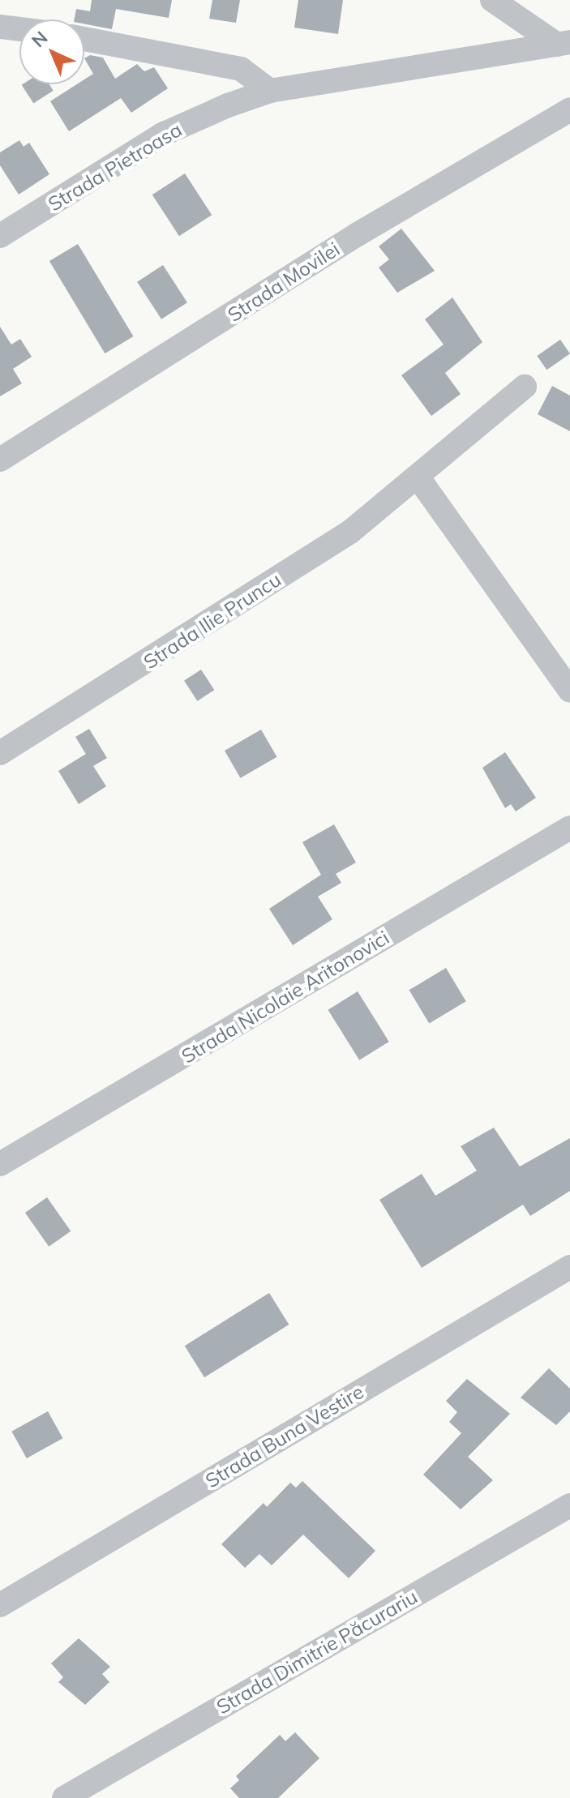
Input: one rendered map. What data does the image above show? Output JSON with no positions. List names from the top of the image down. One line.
{"streets":{"street":["Strada Pietroasa","Strada Movilei","Strada Ilie Pruncu","Strada Nicolaie Aritonovici","Strada Buna Vestire","Strada Dimitrie Păcurariu"]},"north":"top left"}
